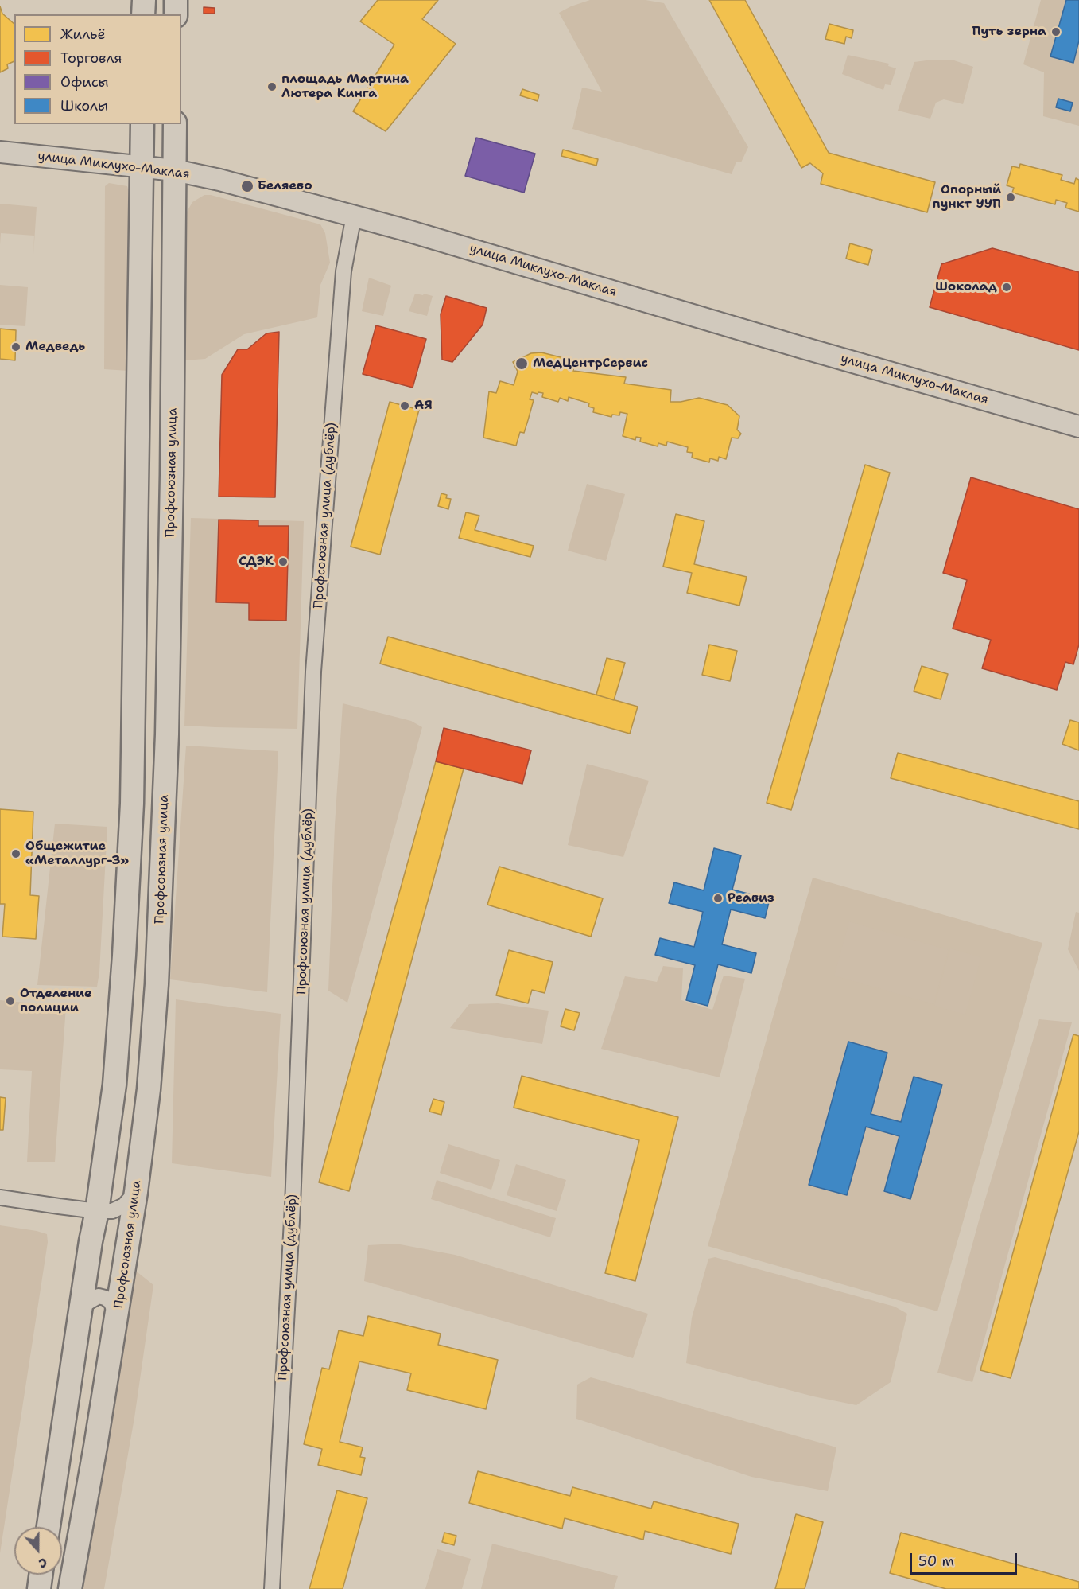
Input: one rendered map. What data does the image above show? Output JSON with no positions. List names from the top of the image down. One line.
{"streets":{"main road":["улица Миклухо-Маклая","Профсоюзная улица"],"street":["Профсоюзная улица (дублёр)"]},"crossings":[["улица Миклухо-Маклая","Профсоюзная улица"],["улица Миклухо-Маклая","Профсоюзная улица (дублёр)"]],"places":["Путь зерна","площадь Мартина Лютера Кинга","Беляево","Опорный пункт УУП","Шоколад","Медведь","МедЦентрСервис","АЯ","СДЭК","Общежитие «Металлург-3»","Реавиз","Отделение полиции"],"legend":["Жильё","Торговля","Офисы","Школы"],"scale_bar":"50 m","north":"bottom"}
